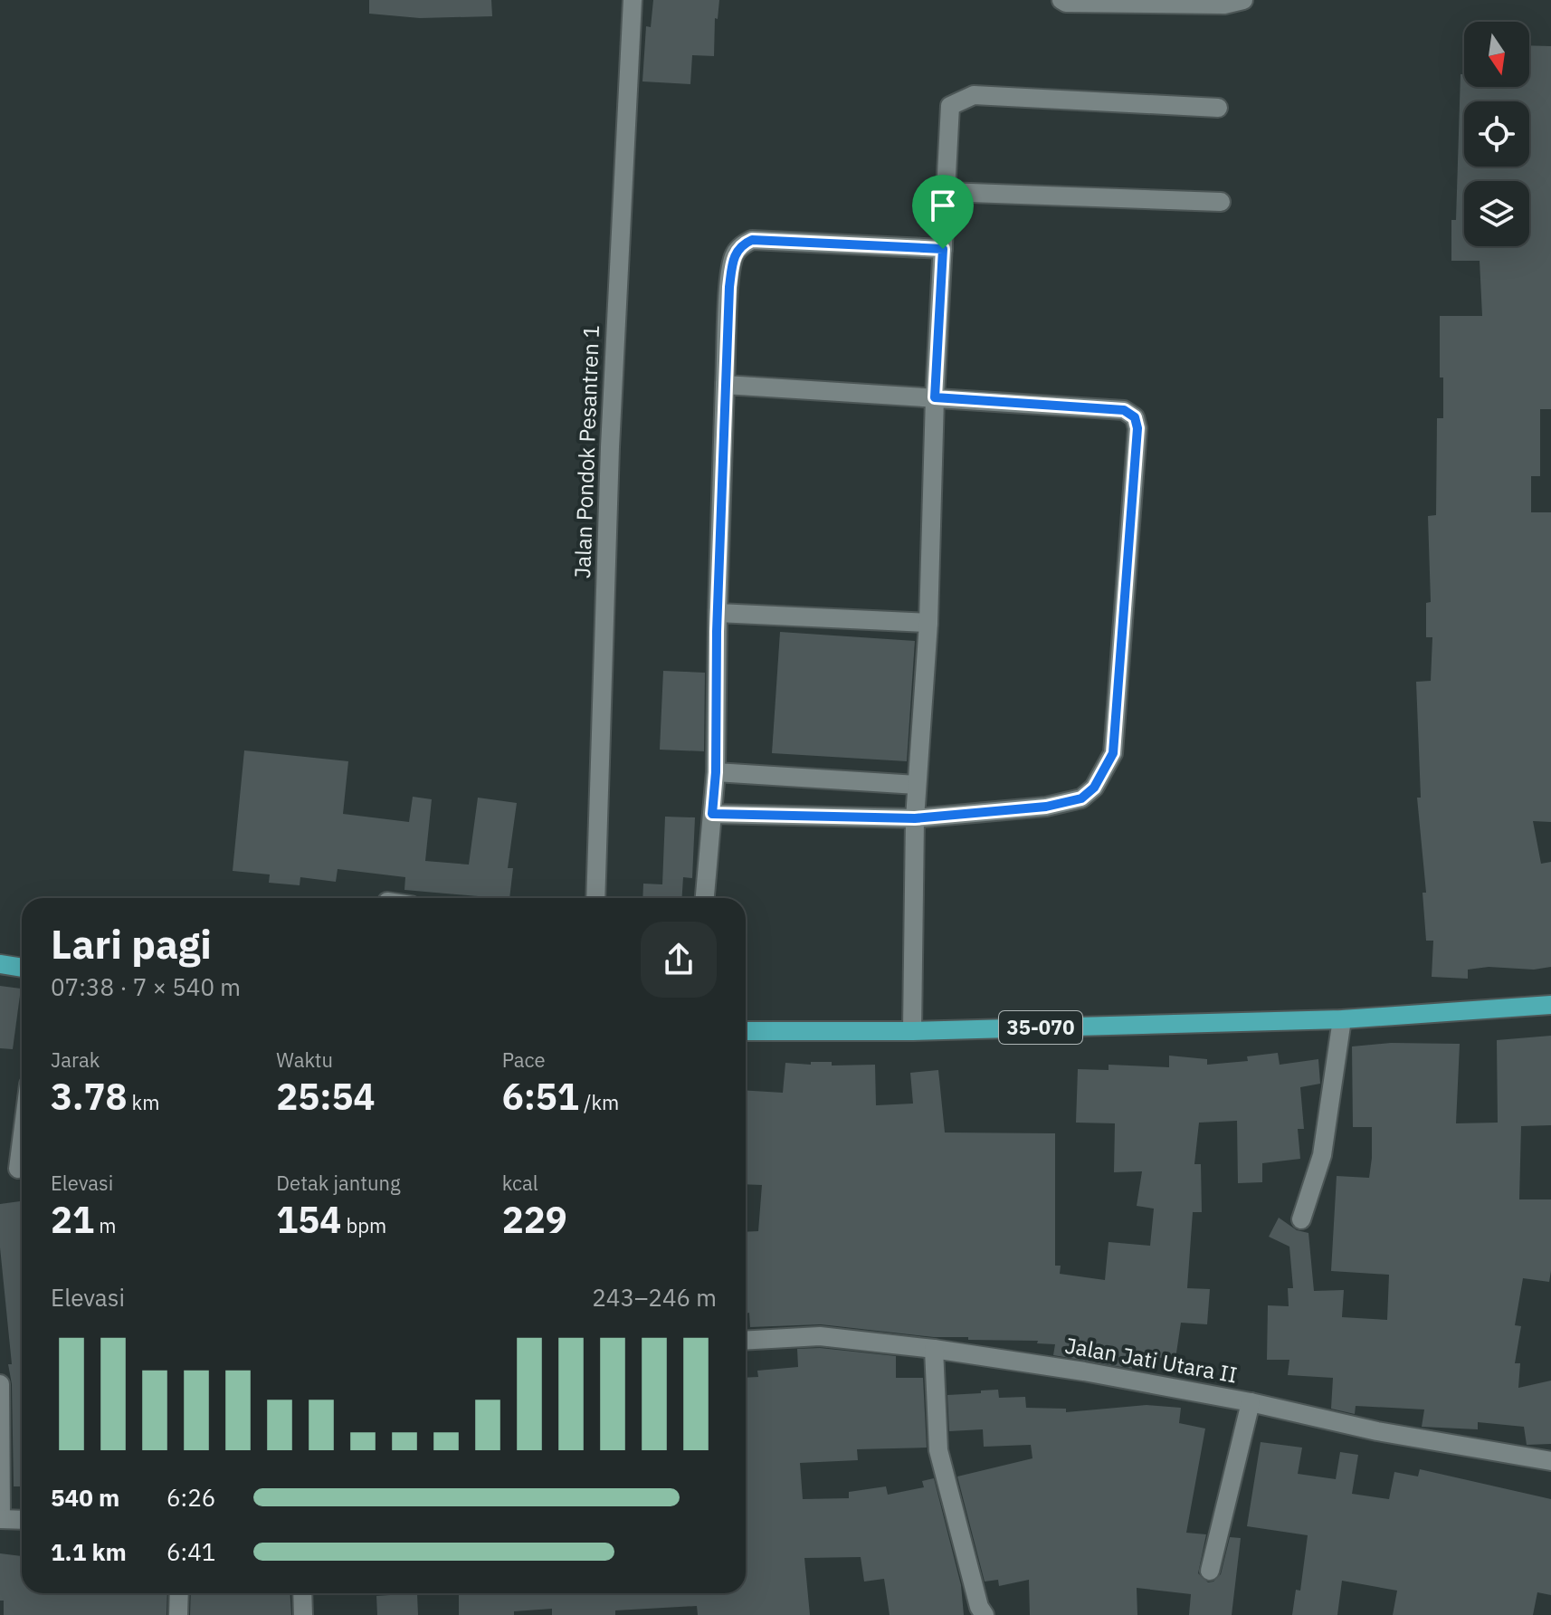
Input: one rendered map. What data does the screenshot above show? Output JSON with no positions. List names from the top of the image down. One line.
{"streets":{"main road":["35-070"],"street":["Jalan Pondok Pesantren 1","Jalan Jati Utara II"]},"north":"bottom","page":{"heading":["Lari pagi","07:38 · 7 × 540 m"],"stats":[["Jarak","3.78 km"],["Waktu","25:54"],["Pace","6:51 /km"],["Elevasi","21 m"],["Detak jantung","154 bpm"],["kcal","229"]],"chart":["Elevasi","243–246 m"],"list":[{"name":"540 m","note":"6:26"},{"name":"1.1 km","note":"6:41"}]}}
